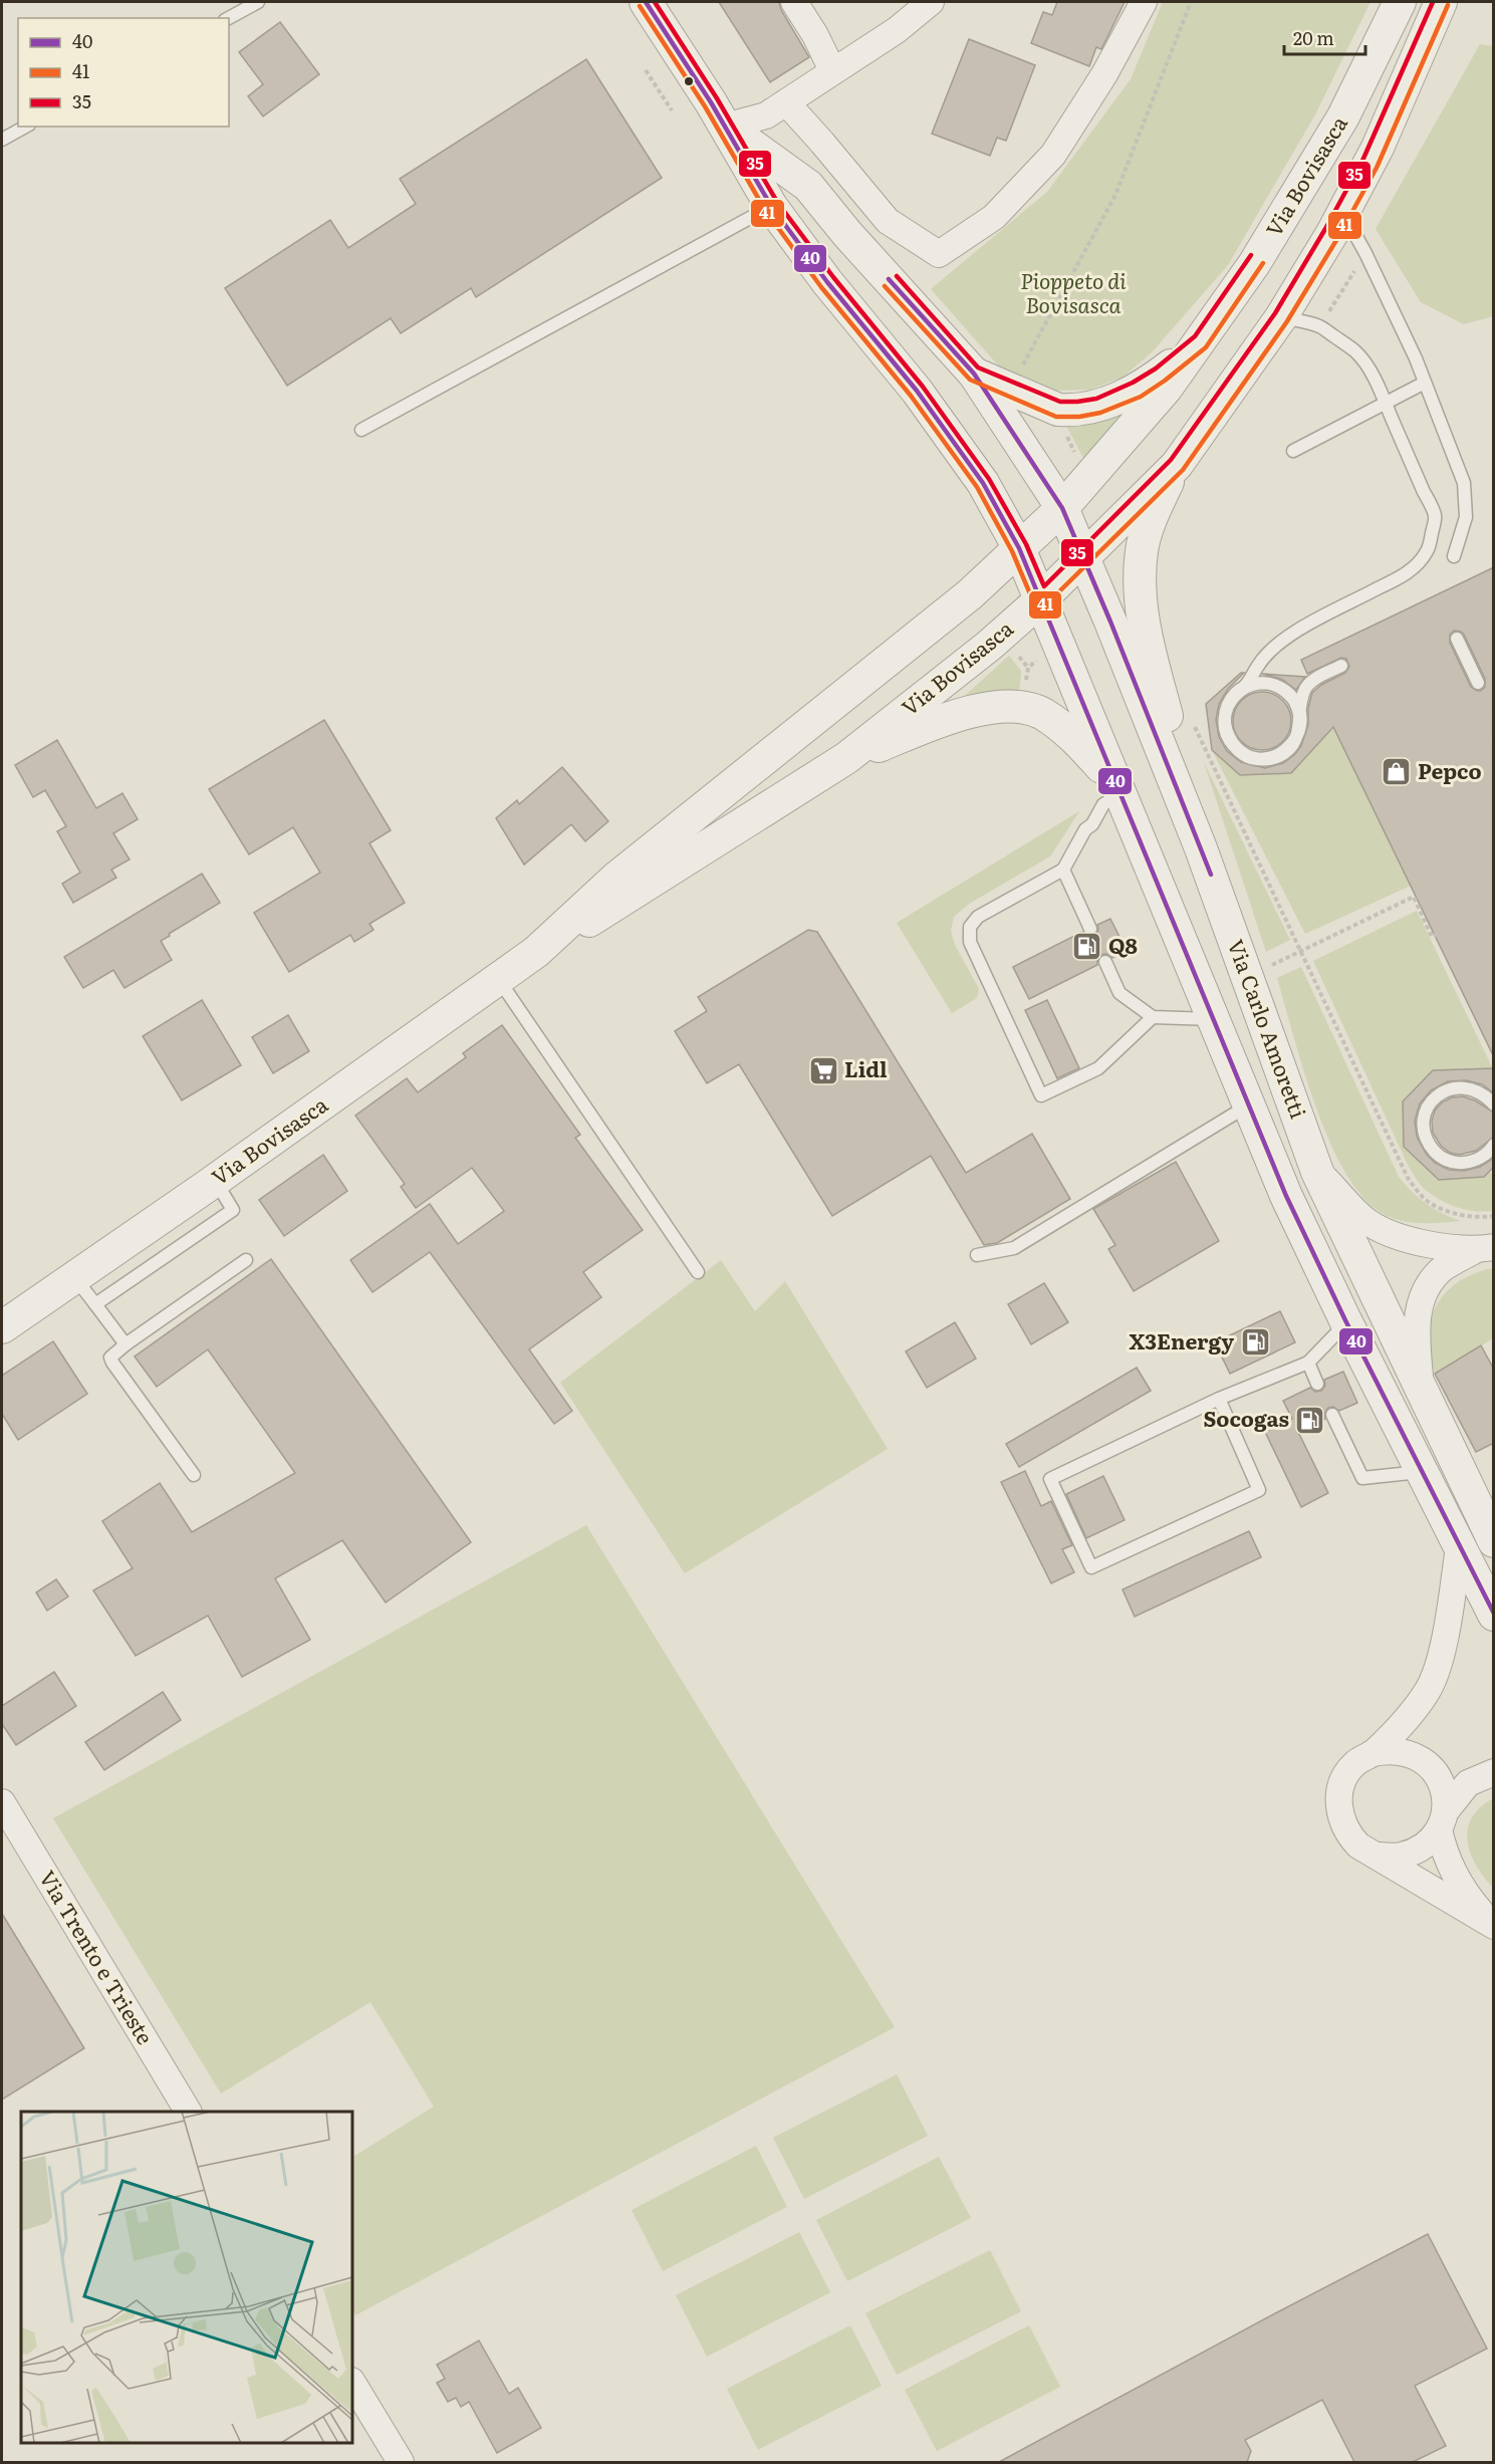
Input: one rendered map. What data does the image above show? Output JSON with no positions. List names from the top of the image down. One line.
{"streets":{"street":["Via Bovisasca","Via Carlo Amoretti","Via Trento e Trieste"]},"crossings":[["Via Bovisasca","Via Carlo Amoretti"]],"parks":["Pioppeto di Bovisasca"],"places":{"shop":["Pepco"],"fuel station":["Q8","X3Energy","Socogas"],"supermarket":["Lidl"]},"lines":["transit line 40","transit line 35","transit line 41"],"legend":["40","41","35"],"scale_bar":"20 m"}
